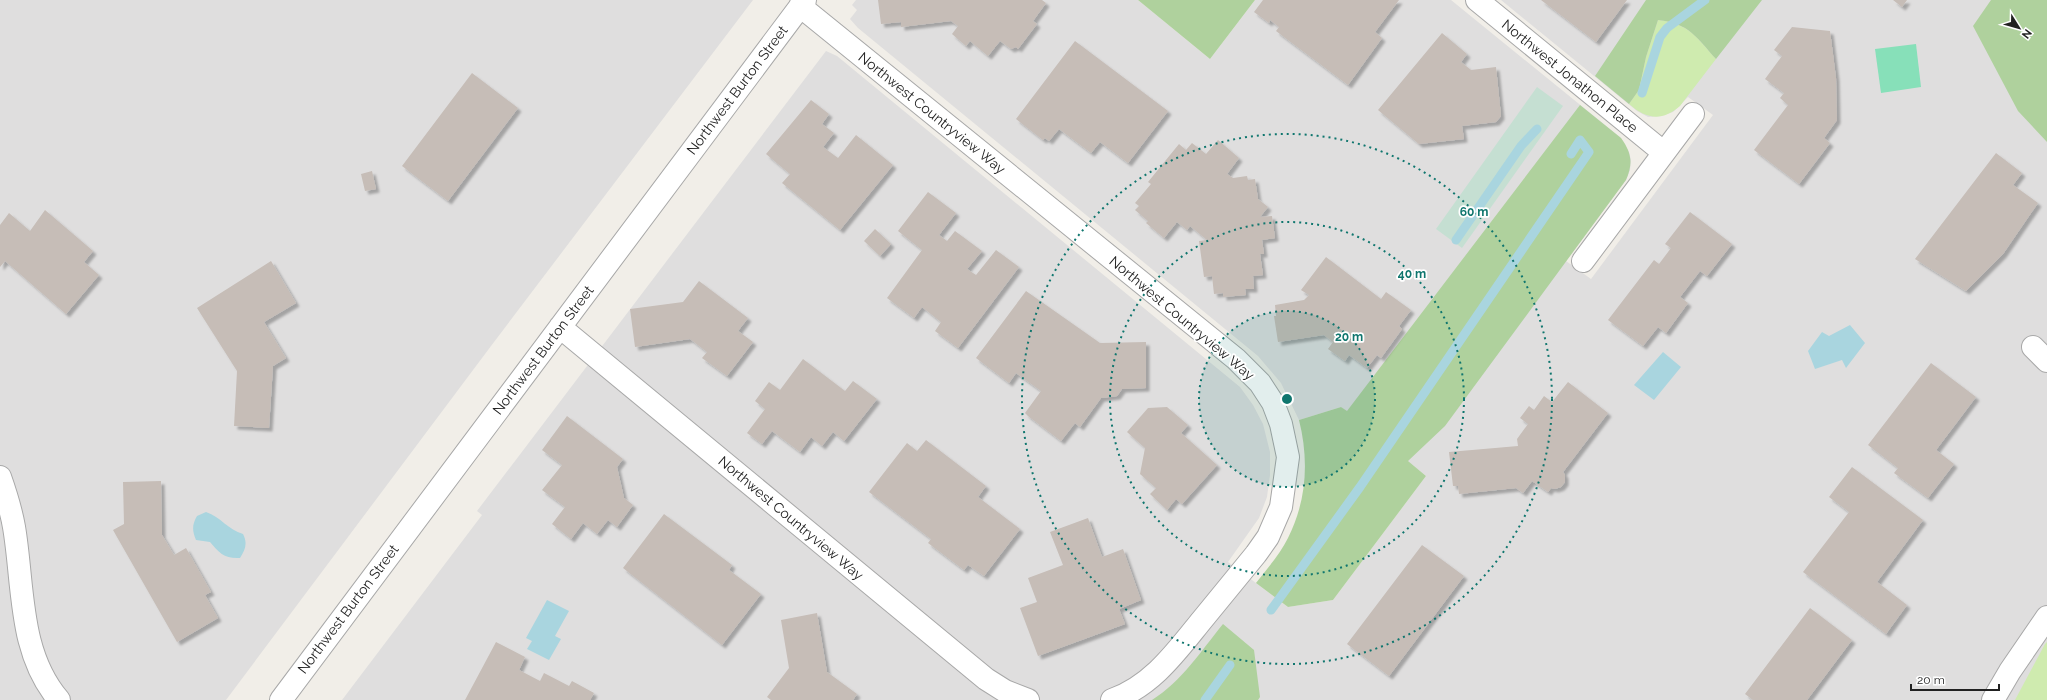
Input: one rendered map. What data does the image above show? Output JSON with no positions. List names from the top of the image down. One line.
{"streets":{"street":["Northwest Jonathon Place","Northwest Burton Street","Northwest Countryview Way"]},"crossings":[["Northwest Burton Street","Northwest Countryview Way"]],"scale_bar":"20 m","north":"bottom right","rings":["60 m","40 m","20 m"]}
